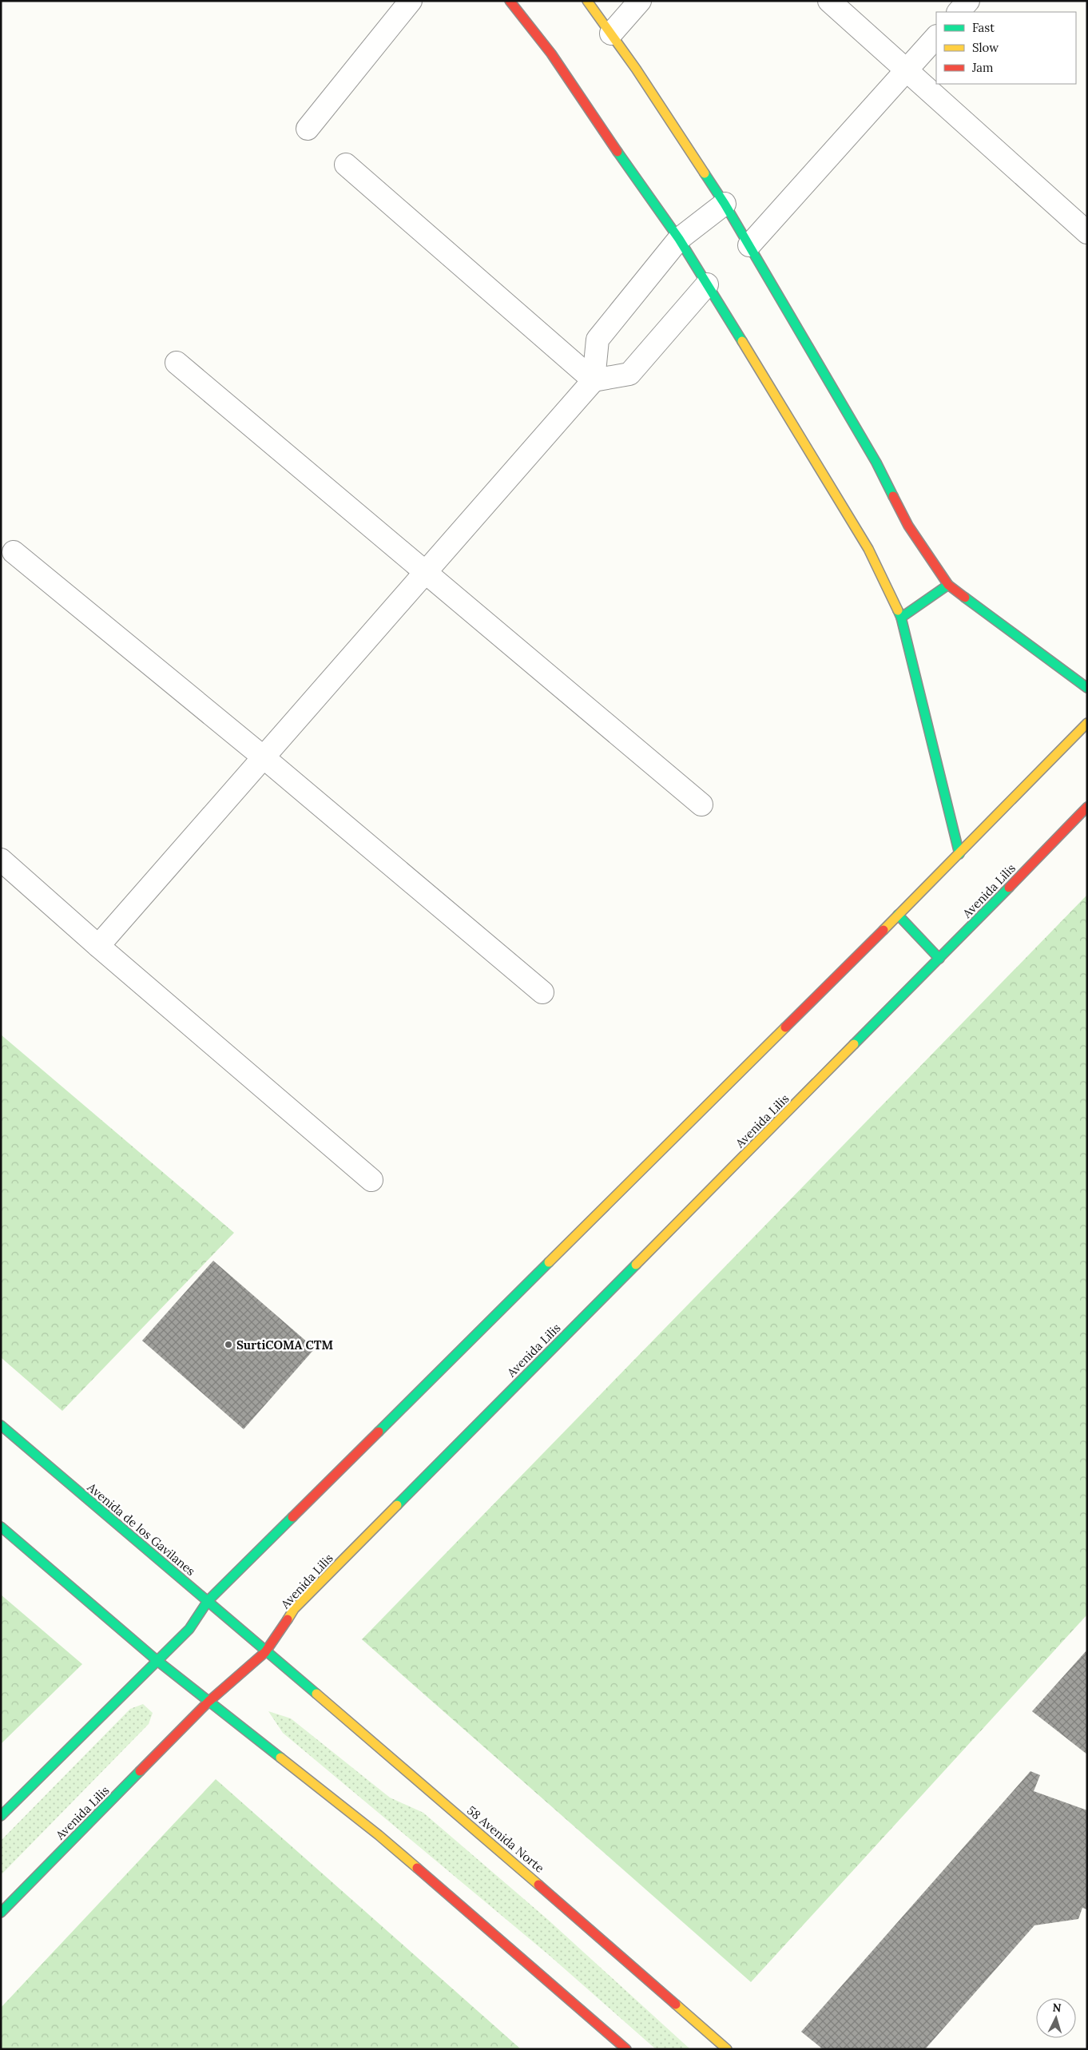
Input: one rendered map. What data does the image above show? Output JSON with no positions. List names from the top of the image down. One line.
{"streets":{"main road":["Avenida Lilis","Avenida de los Gavilanes","58 Avenida Norte"]},"crossings":[["Avenida Lilis","Avenida de los Gavilanes"],["Avenida Lilis","58 Avenida Norte"],["Avenida de los Gavilanes","58 Avenida Norte"]],"places":["SurtiCOMA CTM"],"legend":["Fast","Slow","Jam"],"north":"top"}
